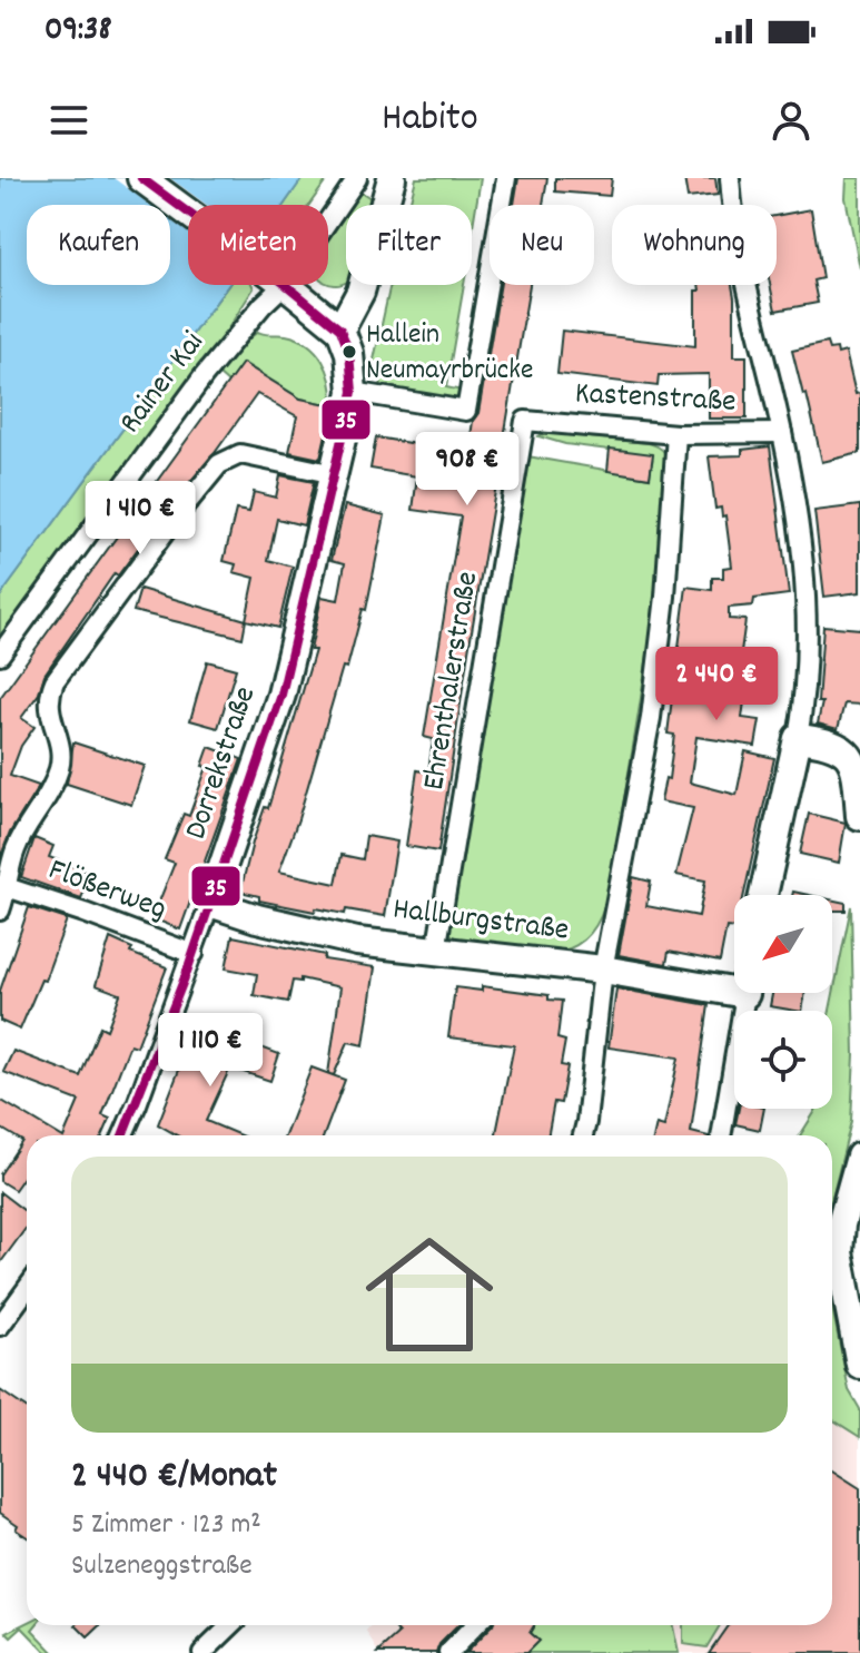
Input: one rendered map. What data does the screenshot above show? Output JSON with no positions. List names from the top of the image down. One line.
{"streets":{"street":["Rainer Kai","Kastenstraße","Ehrenthalerstraße","Dorrekstraße","Flößerweg","Hallburgstraße"]},"crossings":[["Kastenstraße","Ehrenthalerstraße"],["Ehrenthalerstraße","Hallburgstraße"],["Dorrekstraße","Flößerweg"],["Dorrekstraße","Hallburgstraße"]],"places":["Hallein Neumayrbrücke"],"lines":["transit line 35"],"north":"bottom left","page":{"status":"09:38","header":"Habito","chip":["Kaufen","Mieten","Filter","Neu","Wohnung"],"price":["908 €","1 410 €","2 440 €","1 110 €"],"list":[{"name":"2 440 €/Monat","note":"5 Zimmer · 123 m² · Sulzeneggstraße"}]}}
